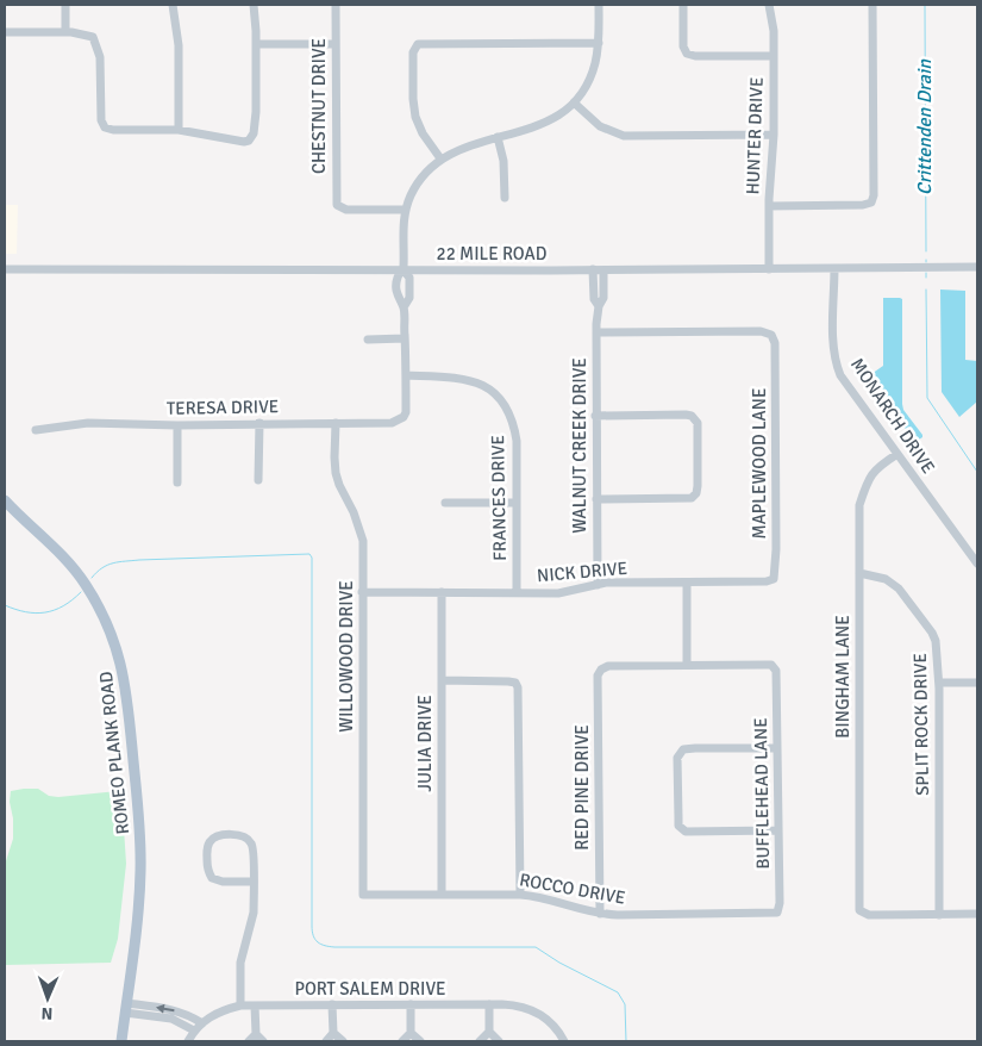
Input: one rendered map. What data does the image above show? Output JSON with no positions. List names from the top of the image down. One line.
{"streets":{"main road":["ROMEO PLANK ROAD"],"street":["CHESTNUT DRIVE","HUNTER DRIVE","22 MILE ROAD","TERESA DRIVE","MONARCH DRIVE","WALNUT CREEK DRIVE","MAPLEWOOD LANE","FRANCES DRIVE","NICK DRIVE","WILLOWOOD DRIVE","BINGHAM LANE","SPLIT ROCK DRIVE","JULIA DRIVE","RED PINE DRIVE","BUFFLEHEAD LANE","ROCCO DRIVE","PORT SALEM DRIVE"]},"crossings":[["HUNTER DRIVE","22 MILE ROAD"],["22 MILE ROAD","MONARCH DRIVE"],["22 MILE ROAD","WALNUT CREEK DRIVE"],["TERESA DRIVE","FRANCES DRIVE"],["TERESA DRIVE","WILLOWOOD DRIVE"],["MONARCH DRIVE","BINGHAM LANE"],["WALNUT CREEK DRIVE","MAPLEWOOD LANE"],["WALNUT CREEK DRIVE","NICK DRIVE"],["MAPLEWOOD LANE","NICK DRIVE"],["FRANCES DRIVE","NICK DRIVE"],["NICK DRIVE","WILLOWOOD DRIVE"],["NICK DRIVE","JULIA DRIVE"],["WILLOWOOD DRIVE","ROCCO DRIVE"],["BINGHAM LANE","SPLIT ROCK DRIVE"],["JULIA DRIVE","ROCCO DRIVE"],["RED PINE DRIVE","BUFFLEHEAD LANE"],["RED PINE DRIVE","ROCCO DRIVE"],["BUFFLEHEAD LANE","ROCCO DRIVE"]],"water":["Crittenden Drain"],"north":"bottom"}
